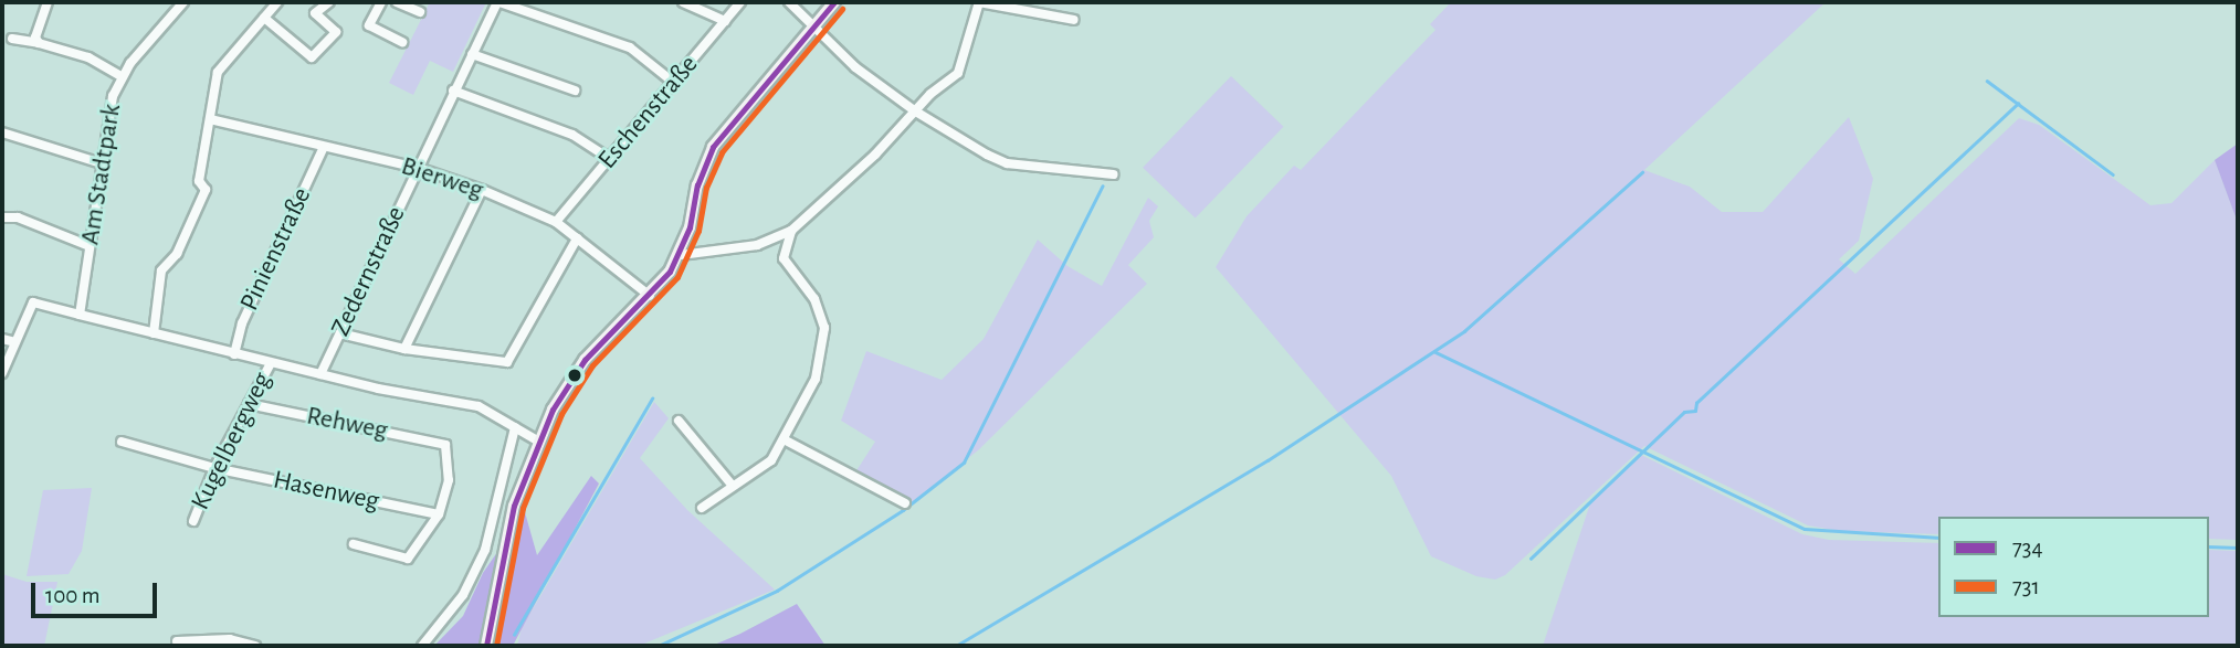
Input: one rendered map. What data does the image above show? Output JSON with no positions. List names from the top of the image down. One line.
{"streets":{"street":["Eschenstraße","Am Stadtpark","Bierweg","Pinienstraße","Zedernstraße","Rehweg","Kugelbergweg","Hasenweg"]},"crossings":[["Eschenstraße","Bierweg"],["Bierweg","Pinienstraße"],["Bierweg","Zedernstraße"],["Rehweg","Kugelbergweg"],["Rehweg","Hasenweg"],["Kugelbergweg","Hasenweg"]],"lines":["transit line 734","transit line 731"],"legend":["734","731"],"scale_bar":"100 m"}
